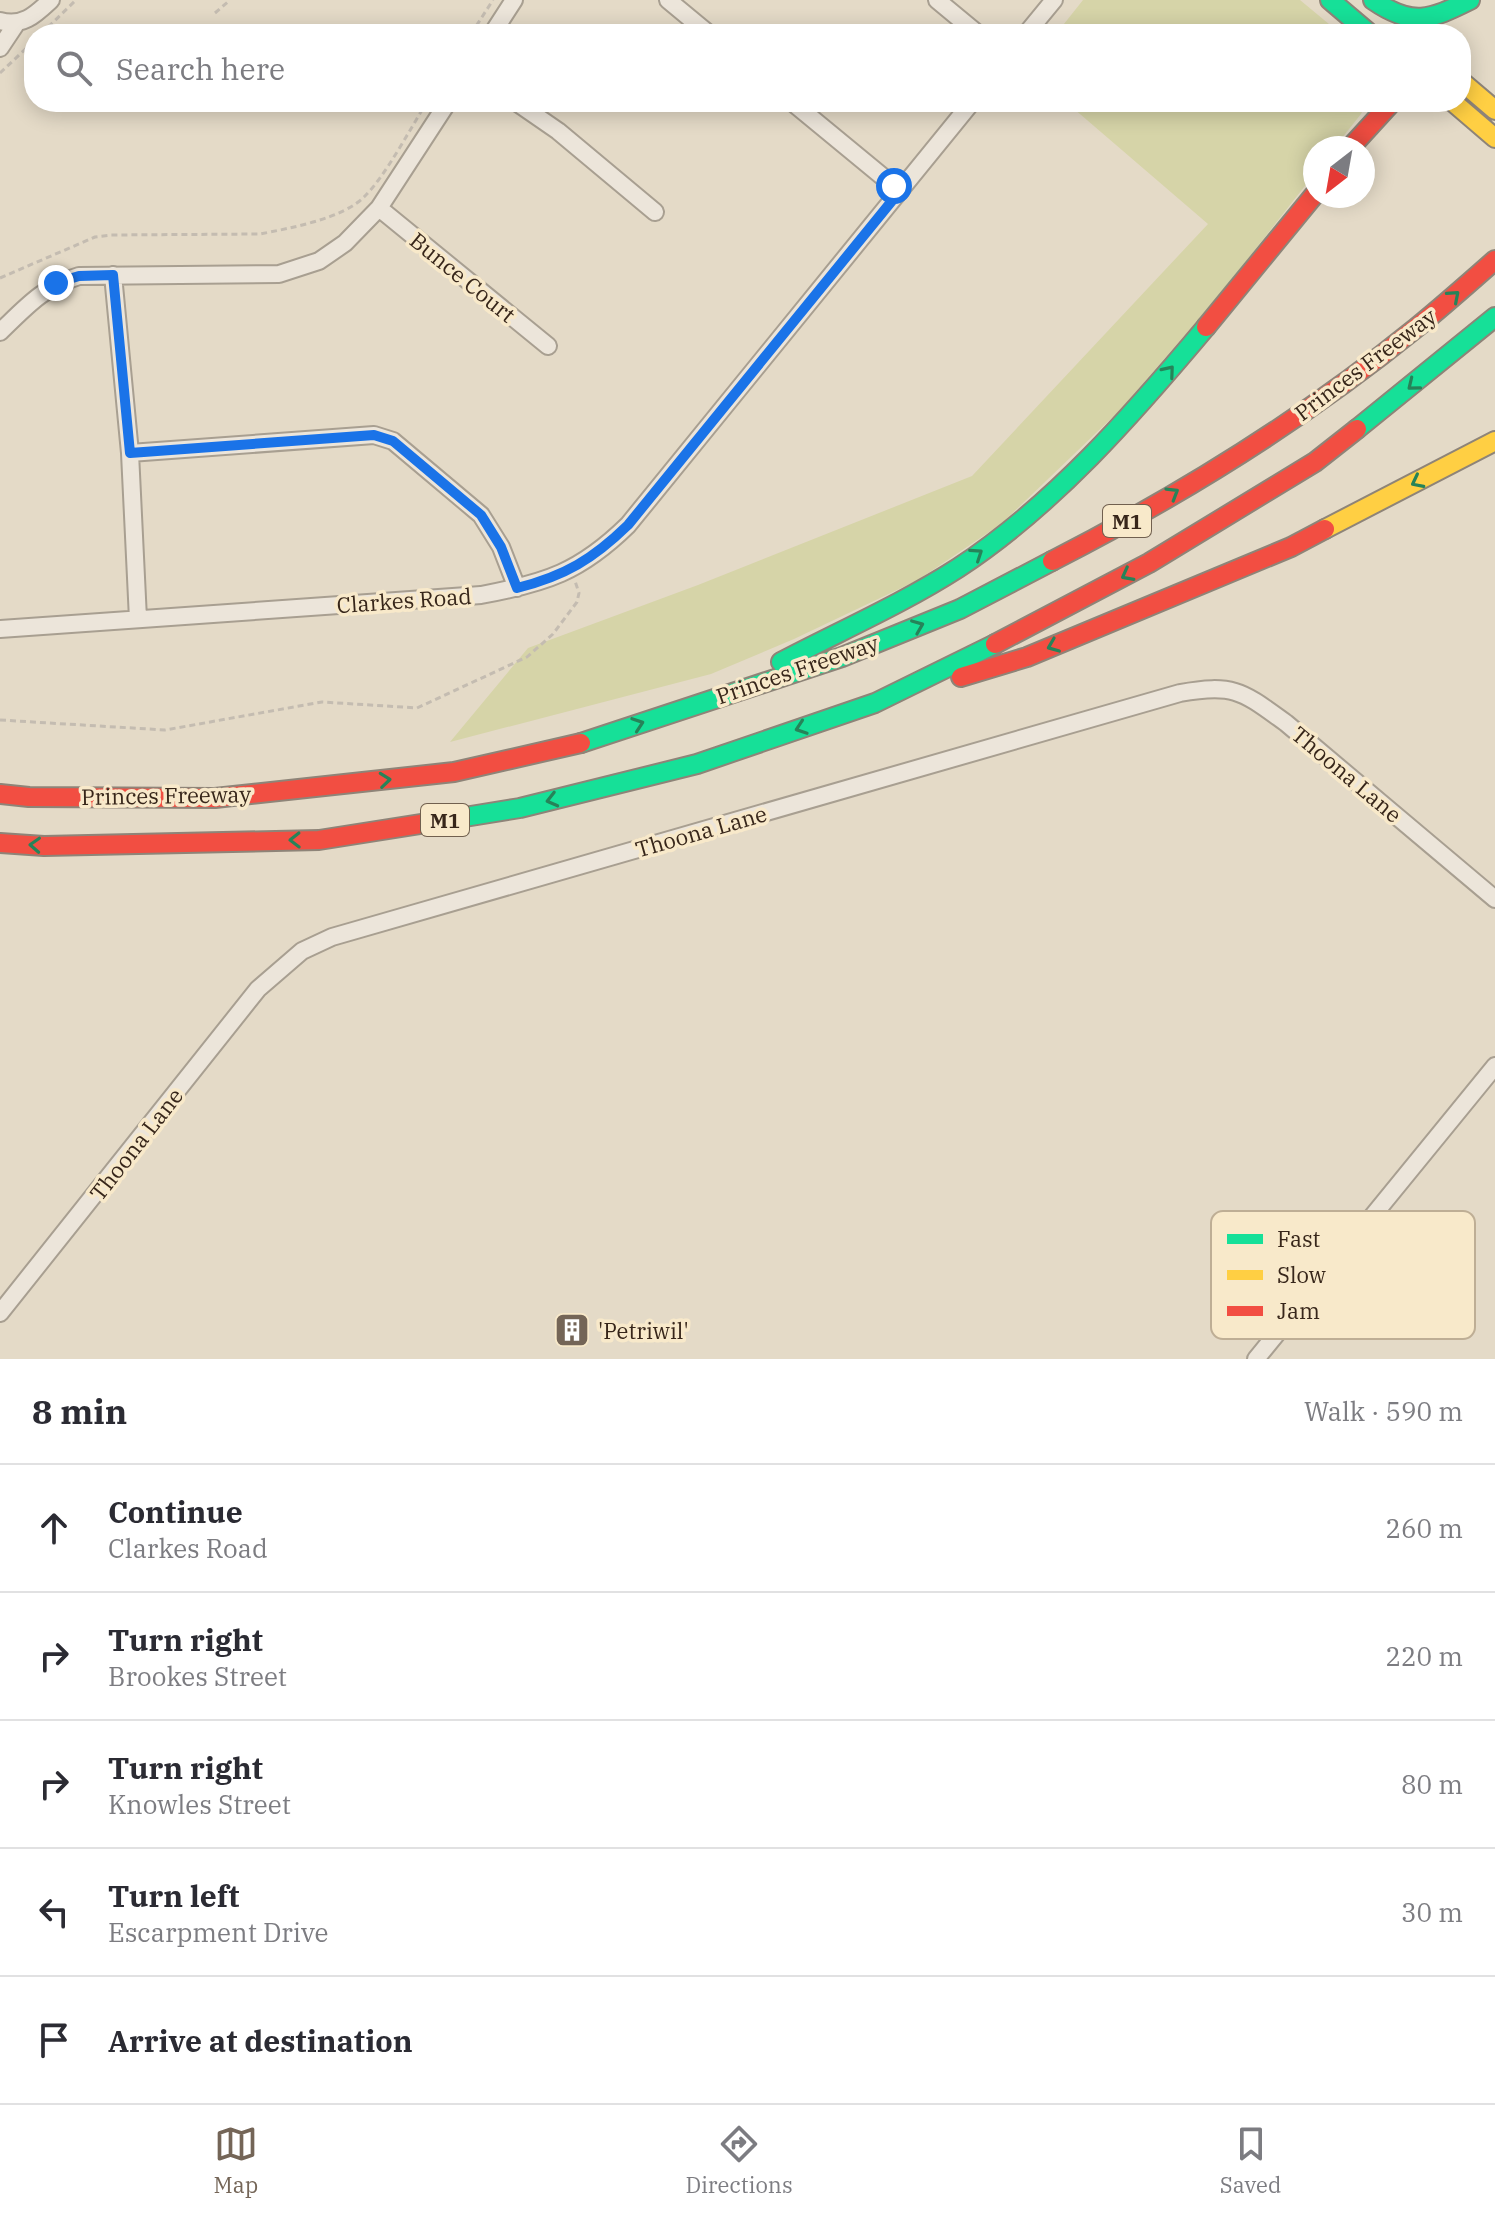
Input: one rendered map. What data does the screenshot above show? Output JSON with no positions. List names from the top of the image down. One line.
{"streets":{"main road":["Princes Freeway","M1"],"street":["Bunce Court","Clarkes Road","Thoona Lane"]},"places":{"building":["'Petriwil'"]},"legend":["Fast","Slow","Jam"],"north":"bottom left","page":{"search":"Search here","heading":["8 min","Walk · 590 m"],"list":[["Continue","Clarkes Road","260 m"],["Turn right","Brookes Street","220 m"],["Turn right","Knowles Street","80 m"],["Turn left","Escarpment Drive","30 m"],"Arrive at destination"],"nav":["Map","Directions","Saved"]}}
